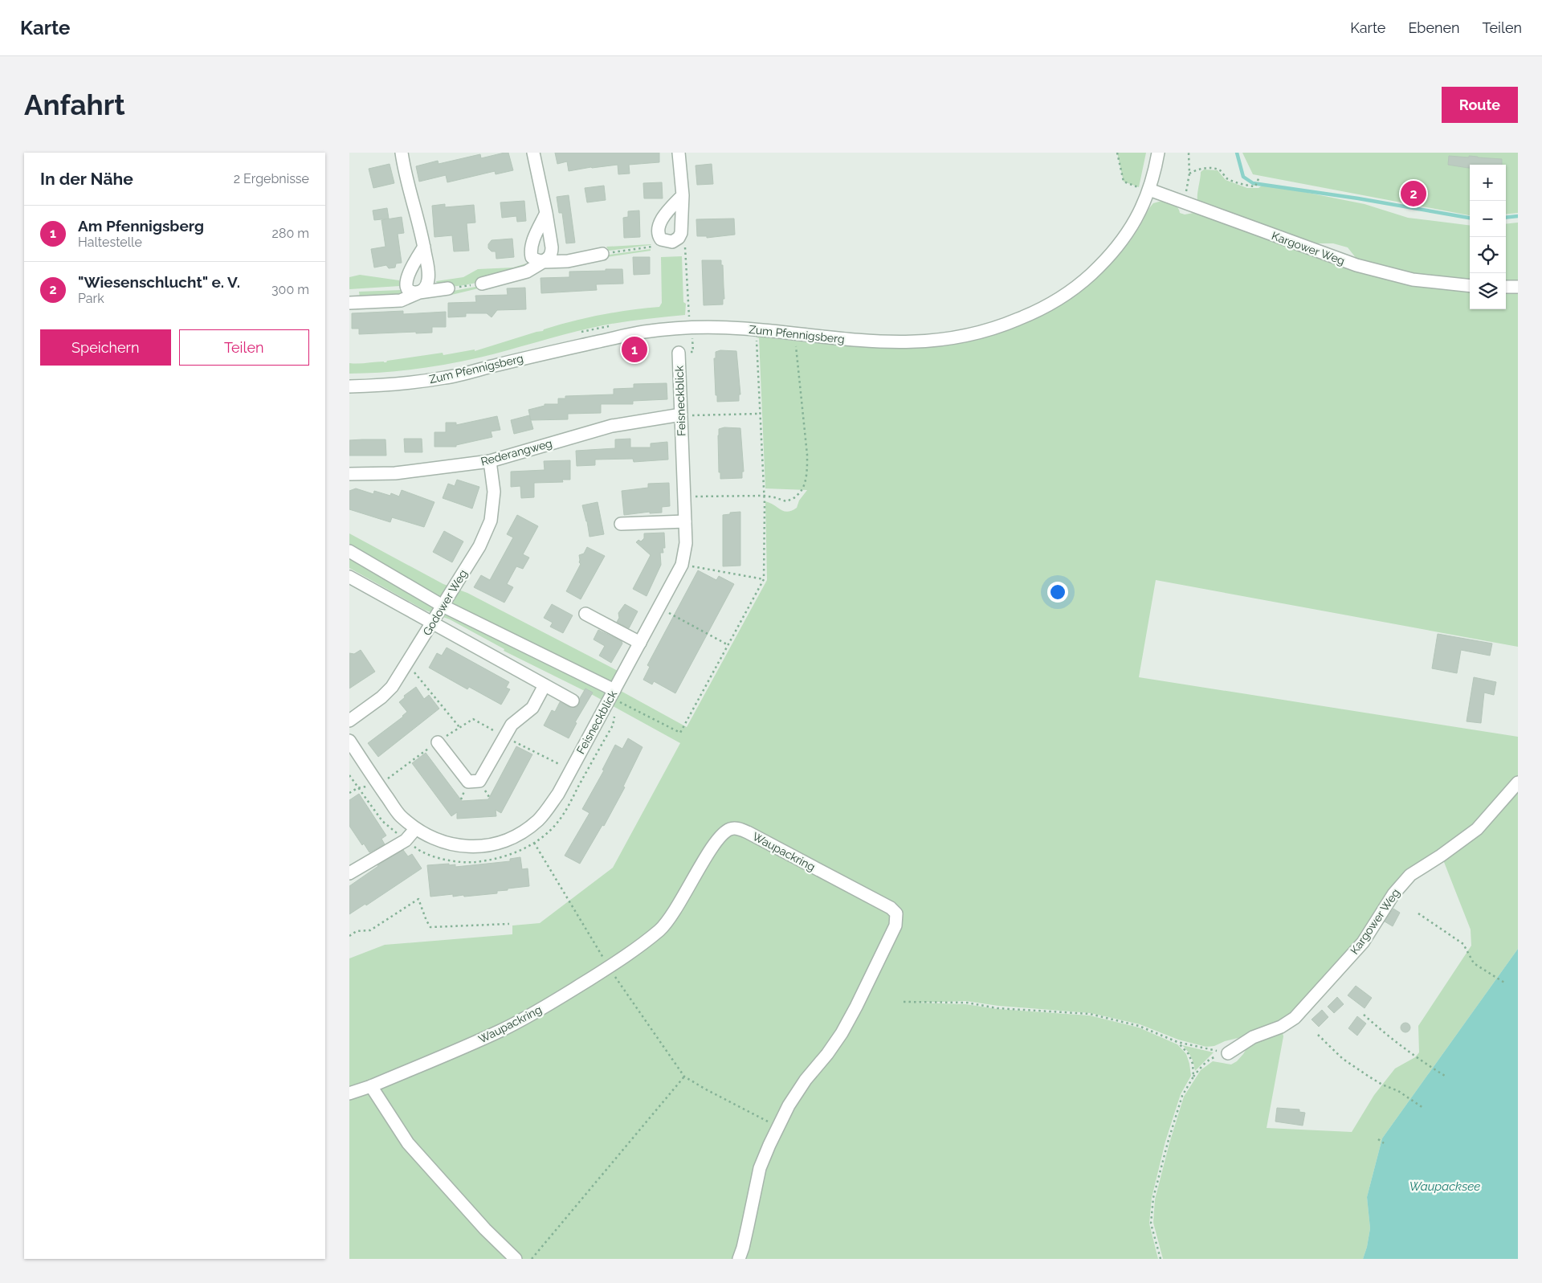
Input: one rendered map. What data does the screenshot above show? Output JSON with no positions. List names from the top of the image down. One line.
{"streets":{"street":["Kargower Weg","Zum Pfennigsberg","Feisneckblick","Rederangweg","Godower Weg","Waupackring"]},"crossings":[["Kargower Weg","Zum Pfennigsberg"],["Feisneckblick","Rederangweg"],["Rederangweg","Godower Weg"]],"water":["Waupacksee"],"page":{"header":"Karte","nav":["Karte","Ebenen","Teilen"],"buttons":["Route",["Speichern","Teilen"]],"title":"Anfahrt","heading":["In der Nähe","2 Ergebnisse"],"map_buttons":["+","−"],"pins":["2","1"],"list":[{"mark":"1","name":"Am Pfennigsberg","note":"Haltestelle","value":"280 m"},{"mark":"2","name":"\"Wiesenschlucht\" e. V.","note":"Park","value":"300 m"}]}}
